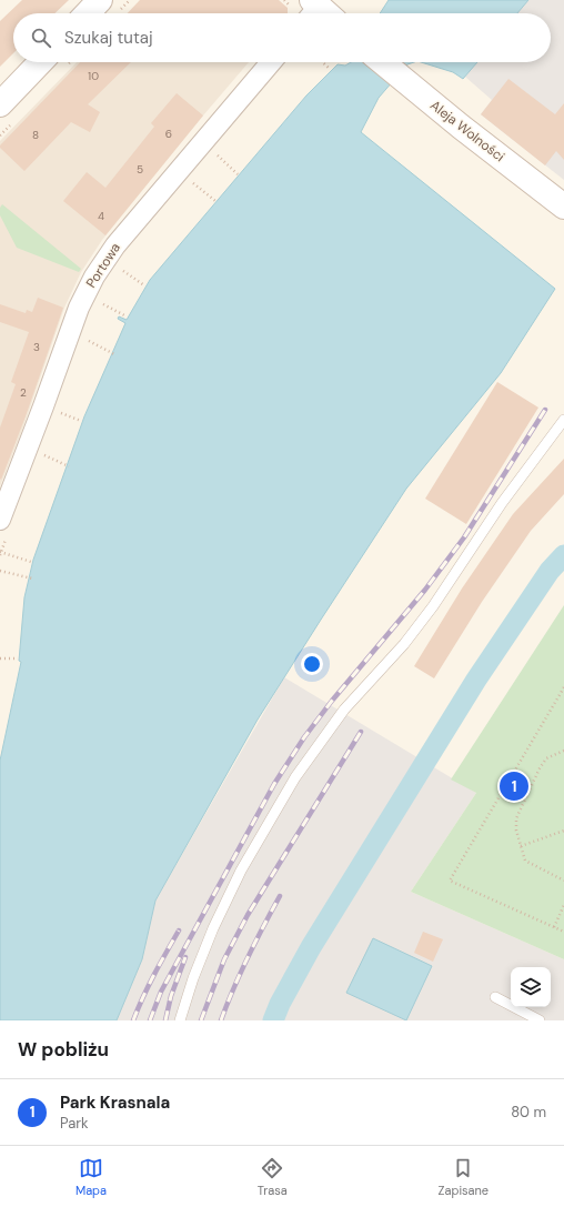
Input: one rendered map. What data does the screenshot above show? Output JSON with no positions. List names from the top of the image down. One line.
{"streets":{"street":["Aleja Wolności","Portowa"]},"house_numbers":["10","6","8","5","4","3","2"],"page":{"search":"Szukaj tutaj","pins":"1","heading":"W pobliżu","list":[{"mark":"1","name":"Park Krasnala","note":"Park","value":"80 m"}],"nav":["Mapa","Trasa","Zapisane"]}}
